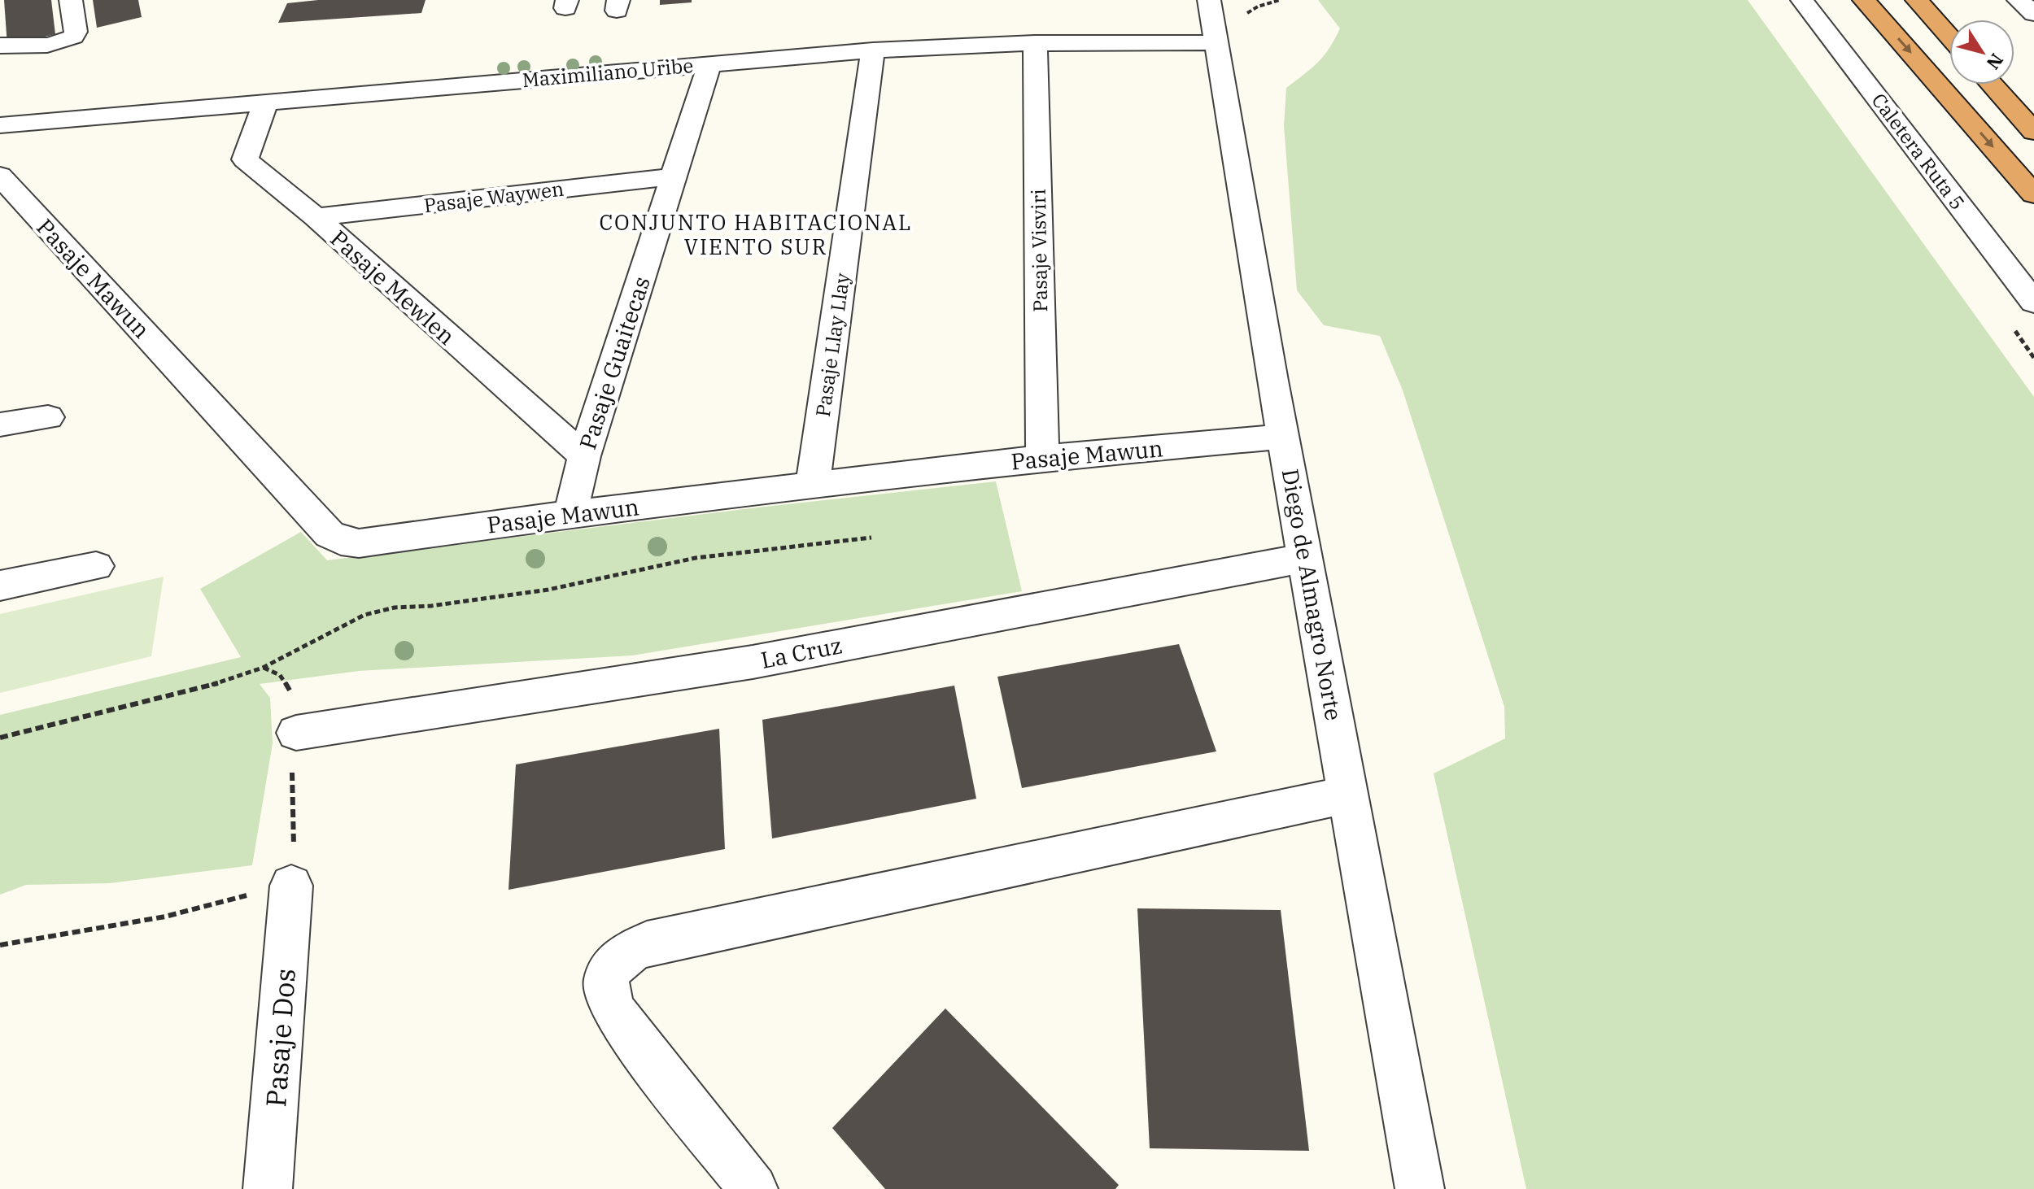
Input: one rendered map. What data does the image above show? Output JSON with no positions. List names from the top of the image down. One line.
{"streets":{"street":["Maximiliano Uribe","Caletera Ruta 5","Pasaje Waywen","Pasaje Visviri","Pasaje Mawun","Pasaje Mewlen","Pasaje Llay Llay","Pasaje Guaitecas","Diego de Almagro Norte","La Cruz","Pasaje Dos"]},"crossings":[["Maximiliano Uribe","Pasaje Visviri"],["Maximiliano Uribe","Pasaje Mewlen"],["Maximiliano Uribe","Pasaje Llay Llay"],["Maximiliano Uribe","Pasaje Guaitecas"],["Maximiliano Uribe","Diego de Almagro Norte"],["Pasaje Waywen","Pasaje Mewlen"],["Pasaje Waywen","Pasaje Guaitecas"],["Pasaje Visviri","Pasaje Mawun"],["Pasaje Mawun","Pasaje Llay Llay"],["Pasaje Mawun","Pasaje Guaitecas"],["Pasaje Mawun","Diego de Almagro Norte"],["Pasaje Mewlen","Pasaje Guaitecas"],["Diego de Almagro Norte","La Cruz"]],"districts":["CONJUNTO HABITACIONAL VIENTO SUR"],"north":"bottom right"}
